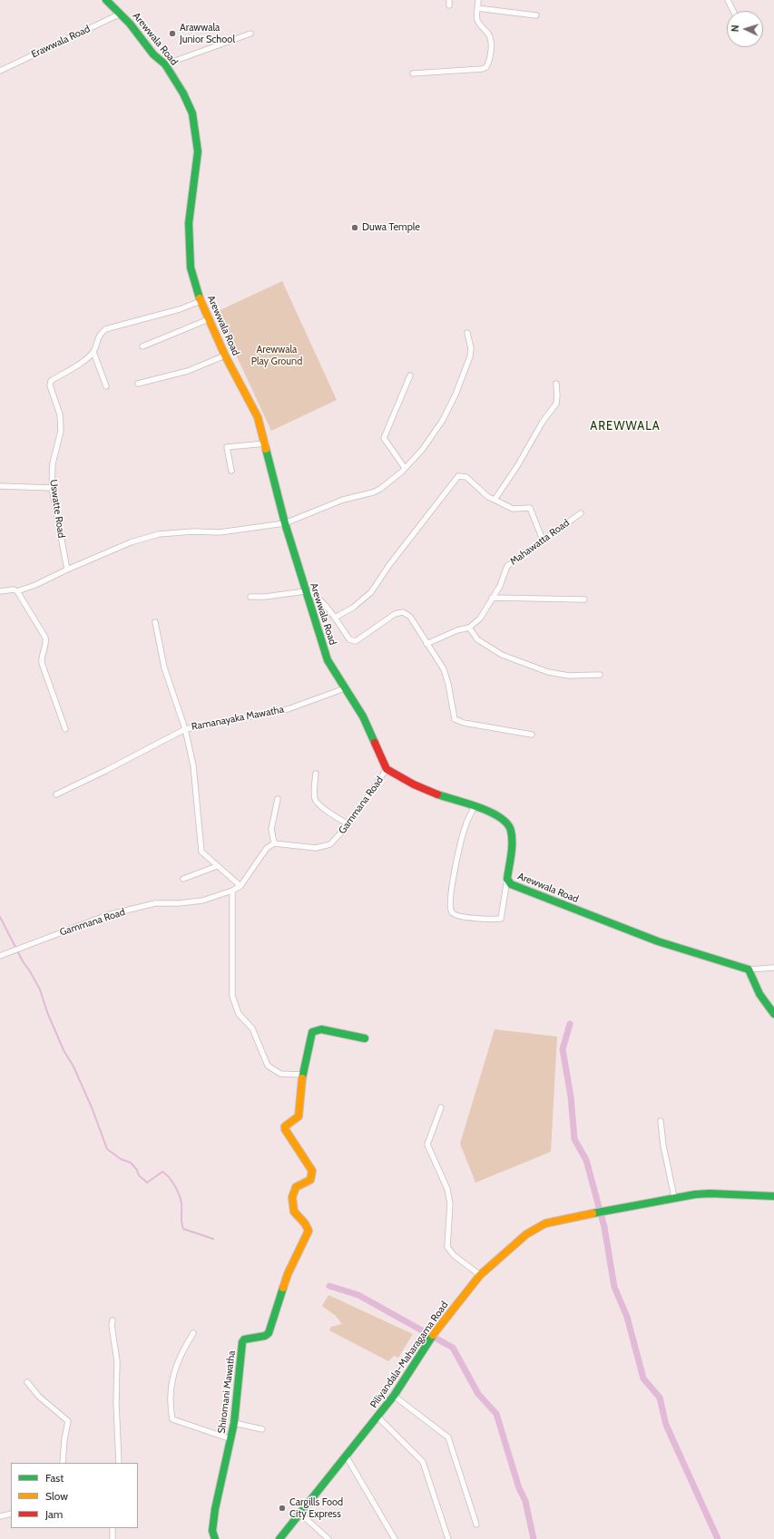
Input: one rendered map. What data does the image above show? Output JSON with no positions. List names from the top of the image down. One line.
{"streets":{"street":["Arewwala Road","Erawwala Road","Uswatte Road","Mahawatta Road","Ramanayaka Mawatha","Gammana Road","Piliyandala-Maharagama Road","Shiromani Mawatha"]},"crossings":[["Arewwala Road","Erawwala Road"],["Arewwala Road","Ramanayaka Mawatha"],["Arewwala Road","Gammana Road"]],"districts":["AREWWALA"],"parks":["Arewwala Play Ground"],"places":["Arawwala Junior School","Duwa Temple","Cargills Food City Express"],"legend":["Fast","Slow","Jam"],"north":"left"}
